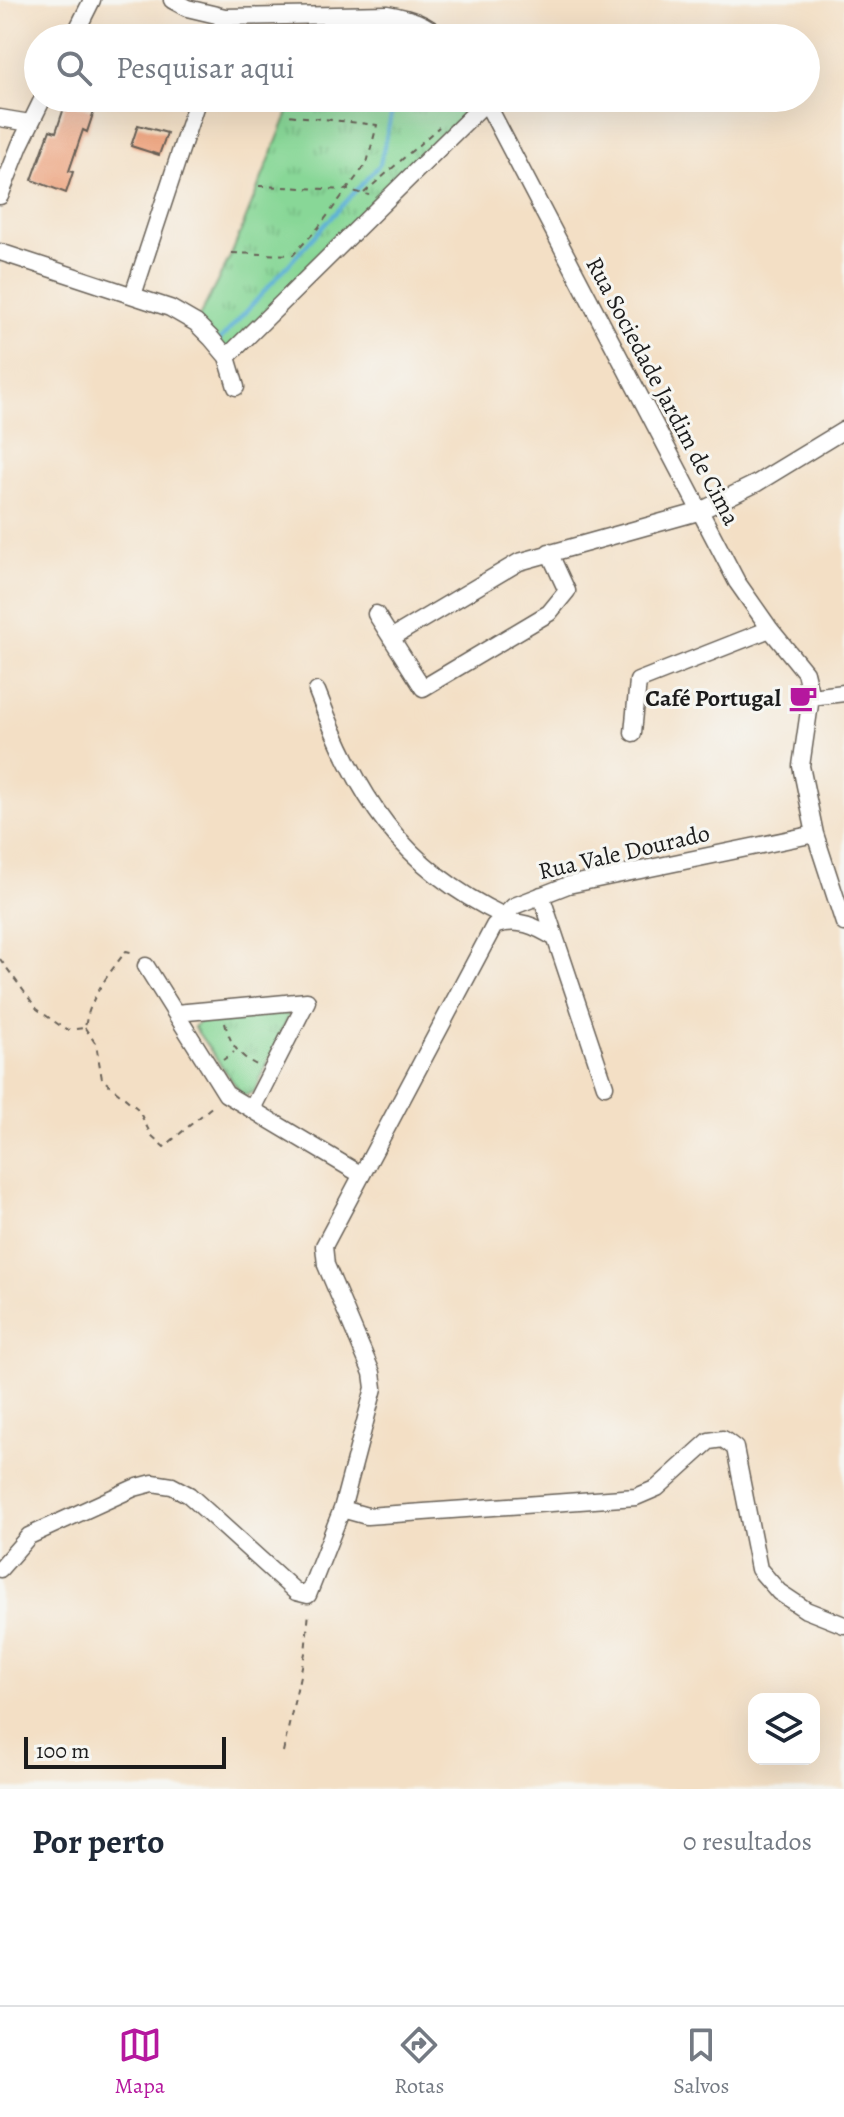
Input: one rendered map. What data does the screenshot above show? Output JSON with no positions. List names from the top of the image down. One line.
{"streets":{"street":["Rua Sociedade Jardim de Cima","Rua Vale Dourado"]},"places":{"cafe":["Café Portugal"]},"scale_bar":"100 m","page":{"search":"Pesquisar aqui","scale":"100 m","heading":["Por perto","0 resultados"],"nav":["Mapa","Rotas","Salvos"]}}
